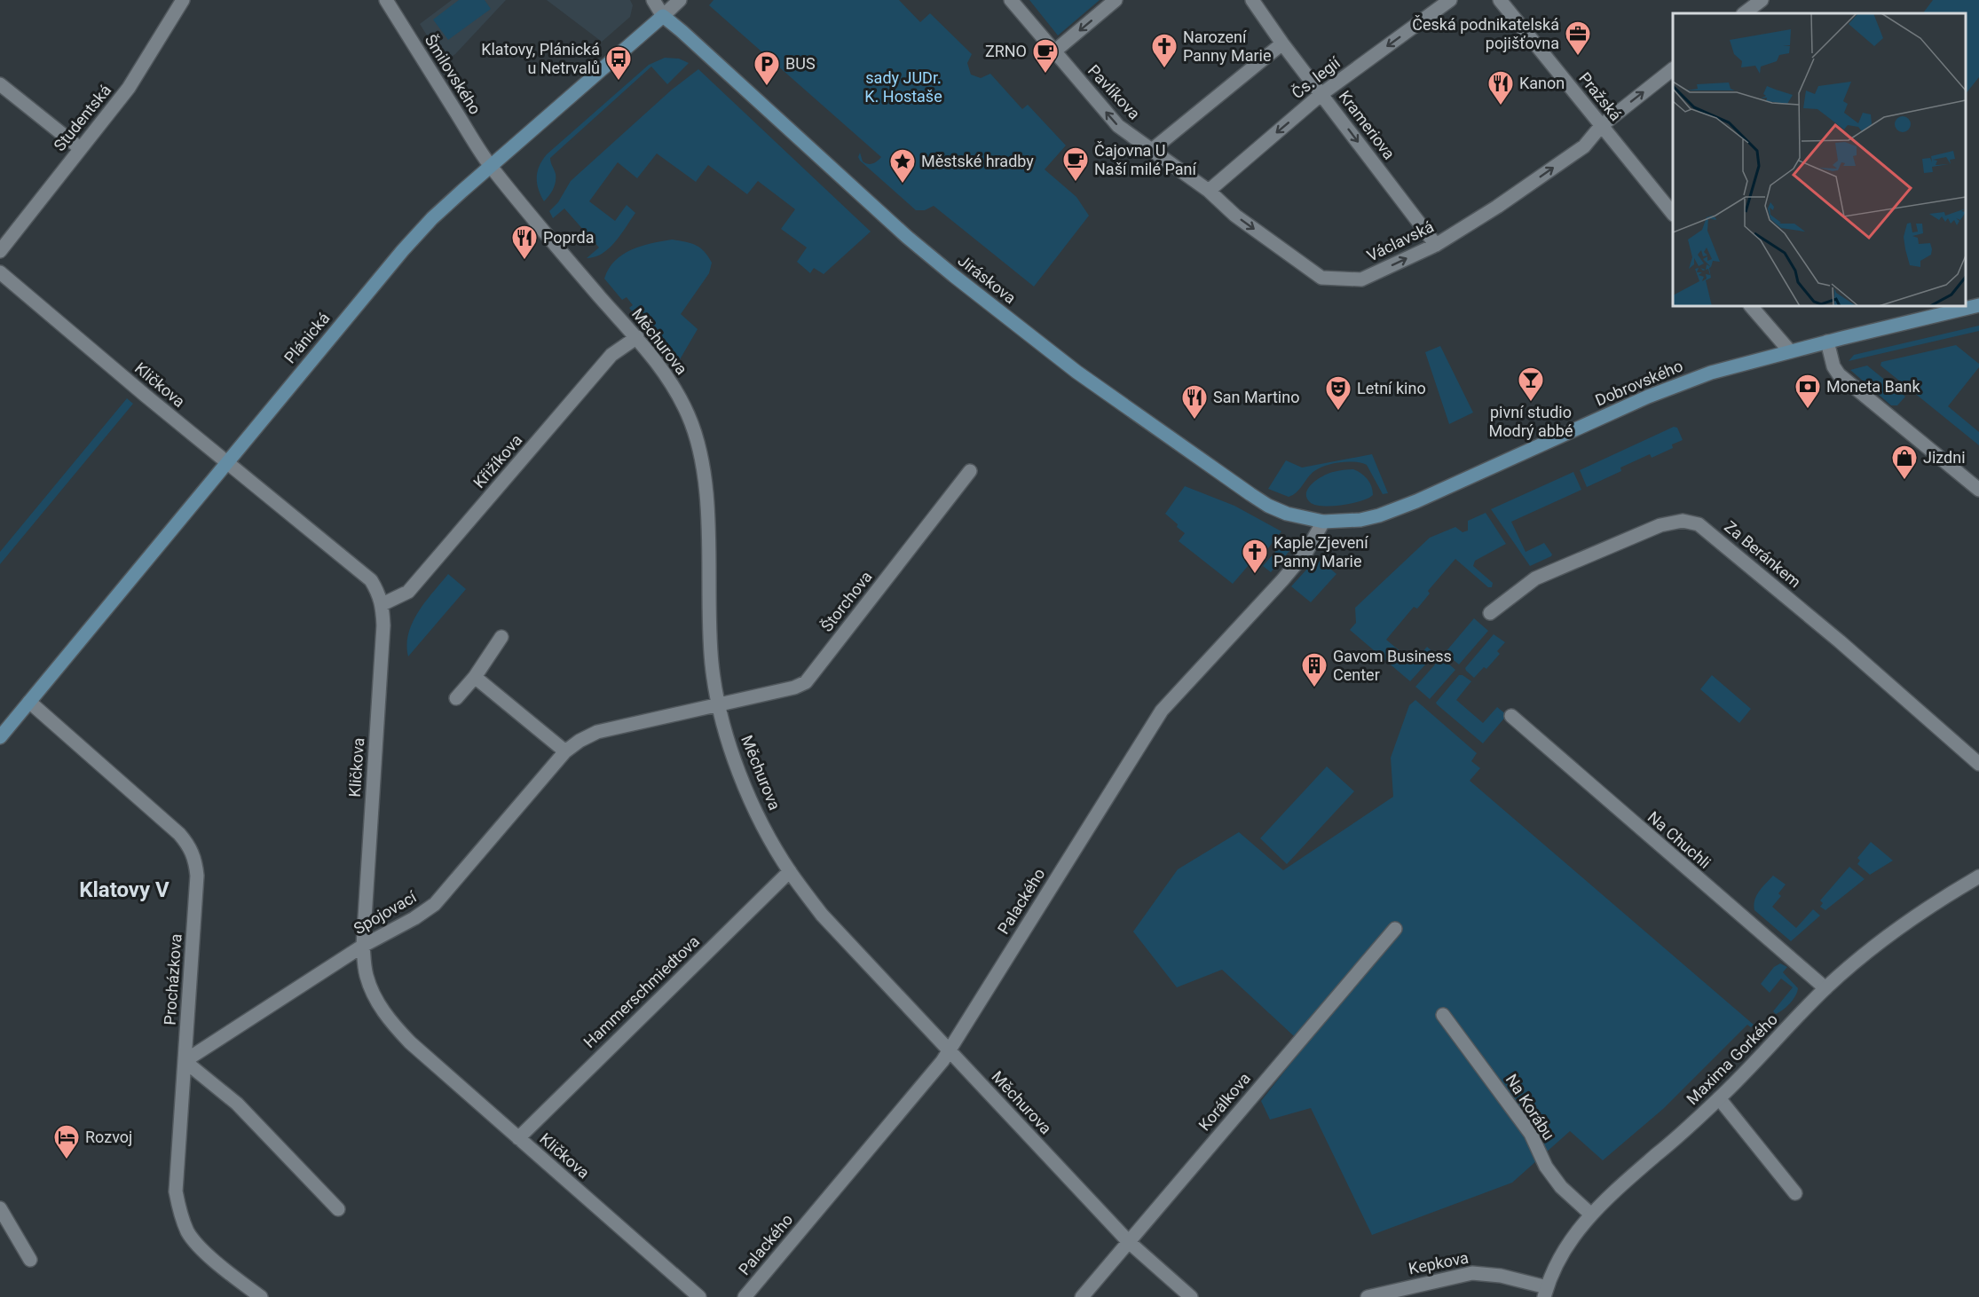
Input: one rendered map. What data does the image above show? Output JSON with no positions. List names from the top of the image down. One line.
{"streets":{"main road":["Jiráskova","Plánická","Dobrovského"],"street":["Šmilovského","Čs. legií","Pavlíkova","Pražská","Studentská","Krameriova","Václavská","Měchurova","Kličkova","Křižíkova","Za Beránkem","Štorchova","Na Chuchli","Palackého","Spojovací","Procházkova","Hammerschmiedtova","Maxima Gorkého","Korálkova","Na Korábu","Kepkova"]},"crossings":[["Šmilovského","Plánická"],["Šmilovského","Měchurova"],["Čs. legií","Pavlíkova"],["Čs. legií","Krameriova"],["Čs. legií","Václavská"],["Pavlíkova","Václavská"],["Pražská","Václavská"],["Krameriova","Václavská"],["Jiráskova","Plánická"],["Jiráskova","Dobrovského"],["Jiráskova","Palackého"],["Plánická","Měchurova"],["Plánická","Kličkova"],["Plánická","Procházkova"],["Měchurova","Křižíkova"],["Měchurova","Štorchova"],["Měchurova","Palackého"],["Měchurova","Spojovací"],["Měchurova","Hammerschmiedtova"],["Měchurova","Korálkova"],["Dobrovského","Palackého"],["Kličkova","Křižíkova"],["Kličkova","Spojovací"],["Kličkova","Hammerschmiedtova"],["Štorchova","Spojovací"],["Na Chuchli","Maxima Gorkého"],["Spojovací","Procházkova"],["Maxima Gorkého","Na Korábu"],["Maxima Gorkého","Kepkova"]],"one_way":["Pavlíkova","Krameriova","Václavská"],"districts":["Klatovy V"],"parks":["sady JUDr. K. Hostaše"],"places":{"office":["Česká podnikatelská pojišťovna"],"church":["Narození Panny Marie","Kaple Zjevení Panny Marie"],"cafe":["ZRNO","Čajovna U Naší milé Paní"],"bus stop":["Klatovy, Plánická u Netrvalů"],"parking":["BUS"],"restaurant":["Kanon","Poprda","San Martino"],"place":["Městské hradby"],"bar":["pivní studio Modrý abbé"],"bank":["Moneta Bank"],"theatre":["Letní kino"],"shop":["Jizdni"],"building":["Gavom Business Center"],"hotel":["Rozvoj"]}}
